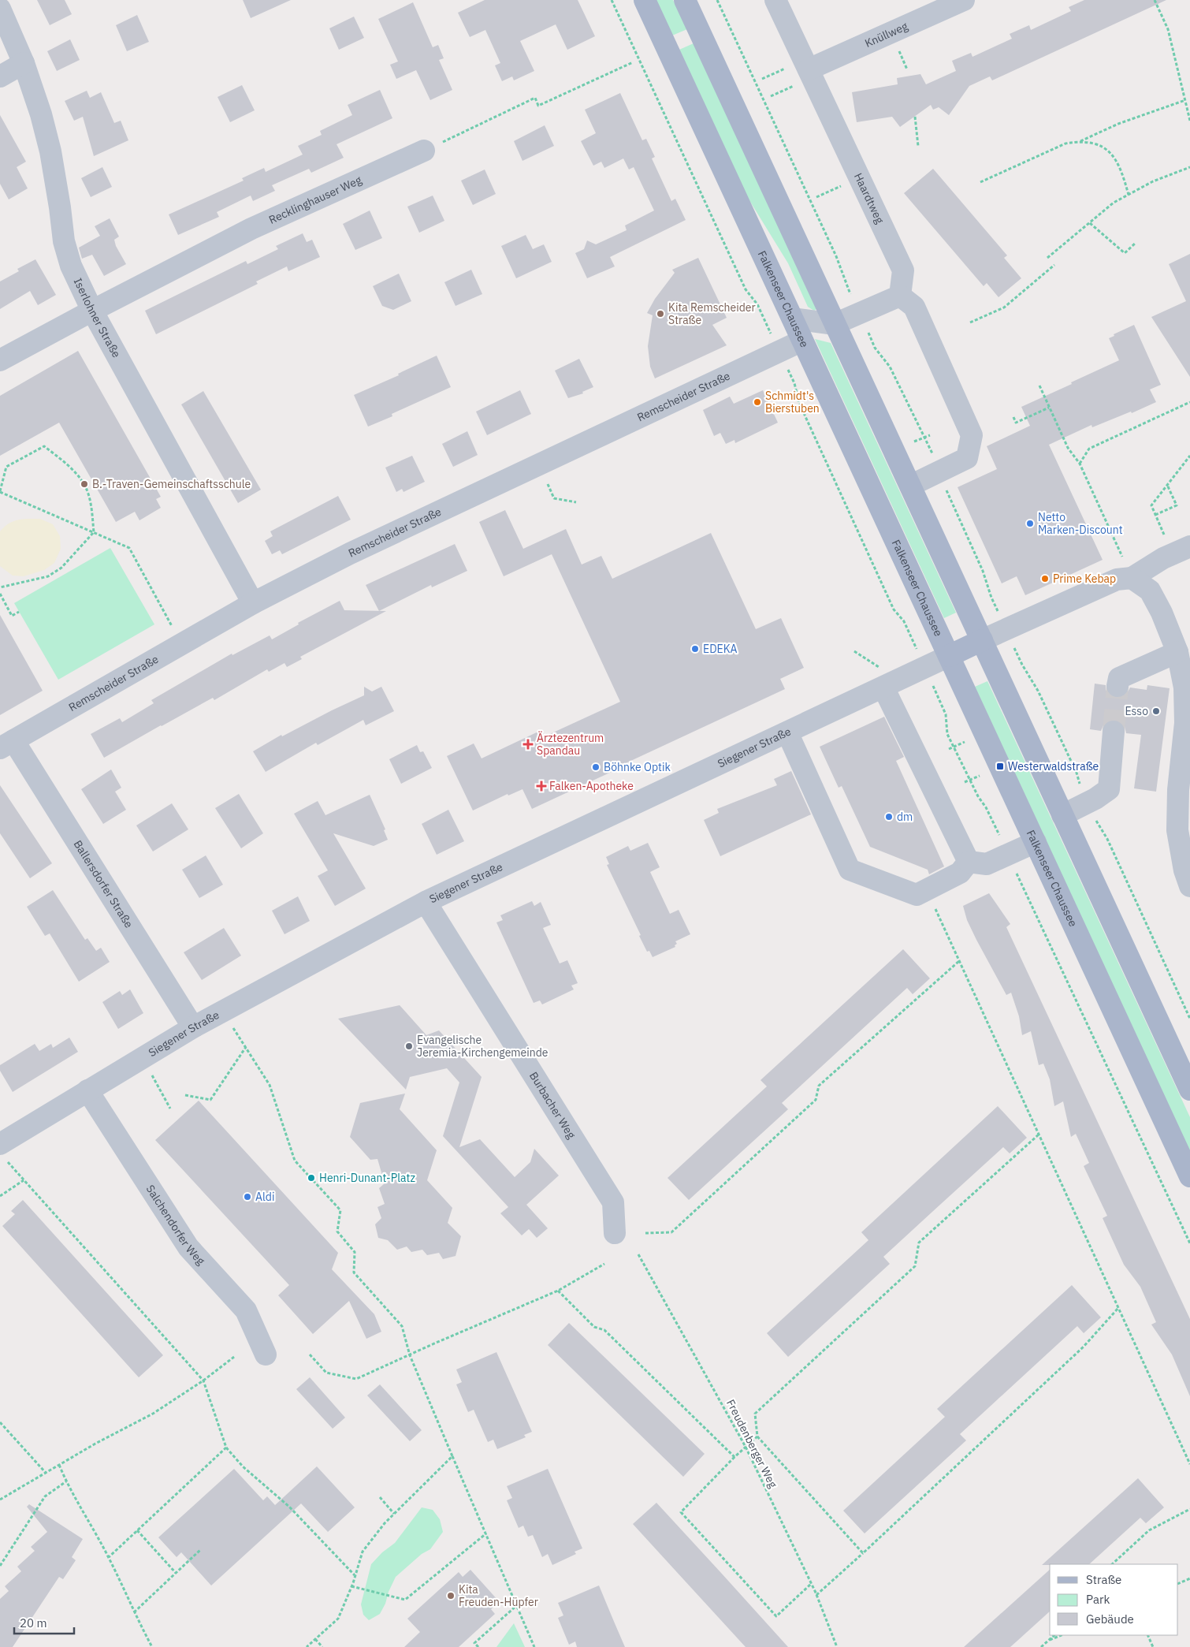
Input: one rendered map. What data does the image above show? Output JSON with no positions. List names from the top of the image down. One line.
{"streets":{"main road":["Falkenseer Chaussee"],"street":["Knüllweg","Haardtweg","Recklinghauser Weg","Iserlohner Straße","Remscheider Straße","Siegener Straße","Ballersdorfer Straße","Burbacher Weg","Salchendorfer Weg"],"path":["Freudenberger Weg"]},"crossings":[["Knüllweg","Haardtweg"],["Recklinghauser Weg","Iserlohner Straße"],["Falkenseer Chaussee","Remscheider Straße"],["Falkenseer Chaussee","Siegener Straße"],["Iserlohner Straße","Remscheider Straße"],["Remscheider Straße","Ballersdorfer Straße"],["Siegener Straße","Ballersdorfer Straße"],["Siegener Straße","Burbacher Weg"],["Siegener Straße","Salchendorfer Weg"]],"places":{"other":["Kita Remscheider Straße","Schmidt's Bierstuben","B.-Traven-Gemeinschaftsschule","Netto Marken-Discount","Prime Kebap","EDEKA","Esso","Böhnke Optik","dm","Evangelische Jeremia-Kirchengemeinde","Henri-Dunant-Platz","Aldi","Kita Freuden-Hüpfer"],"health":["Ärztezentrum Spandau","Falken-Apotheke"],"transit":["Westerwaldstraße"]},"legend":["Straße","Park","Gebäude"],"scale_bar":"20 m"}
